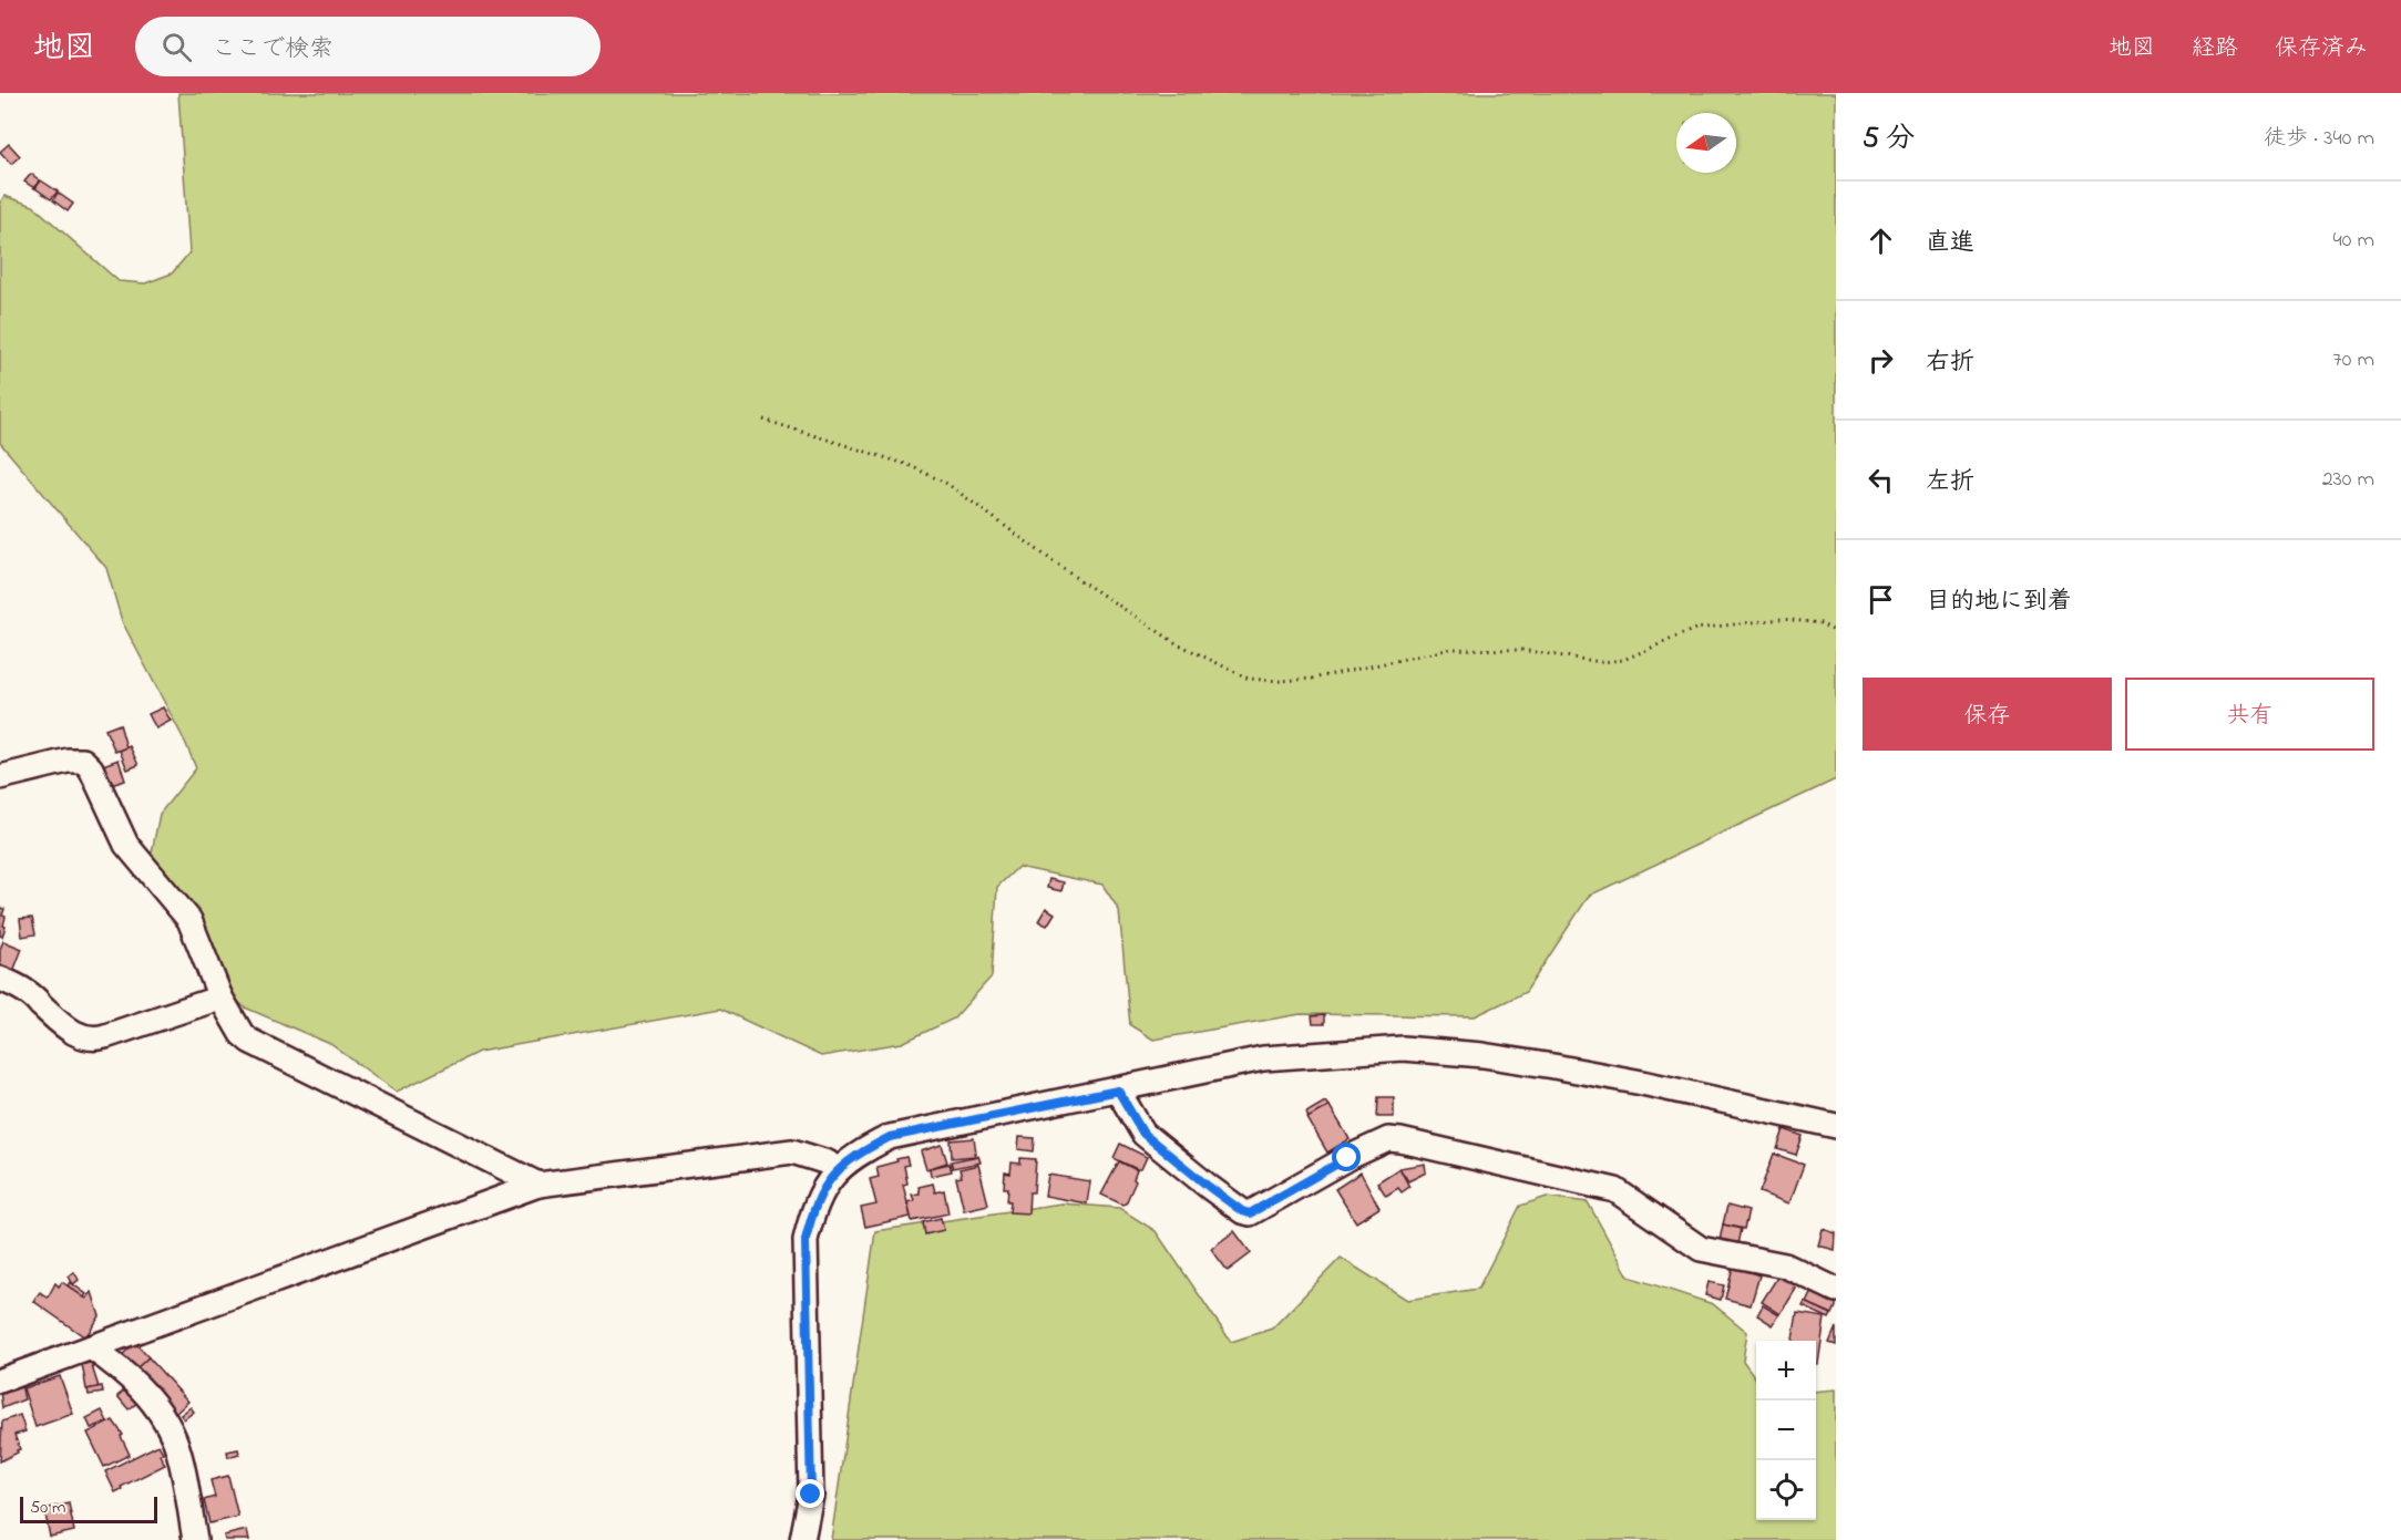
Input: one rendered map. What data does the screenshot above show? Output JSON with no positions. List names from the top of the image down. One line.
{"scale_bar":"50 m","north":"left","page":{"header":"地図","search":"ここで検索","nav":["地図","経路","保存済み"],"heading":["5 分","徒歩 · 340 m"],"list":[["直進","40 m"],["右折","70 m"],["左折","230 m"],"目的地に到着"],"buttons":["保存","共有"],"map_buttons":["+","−"],"scale":"50 m"}}
